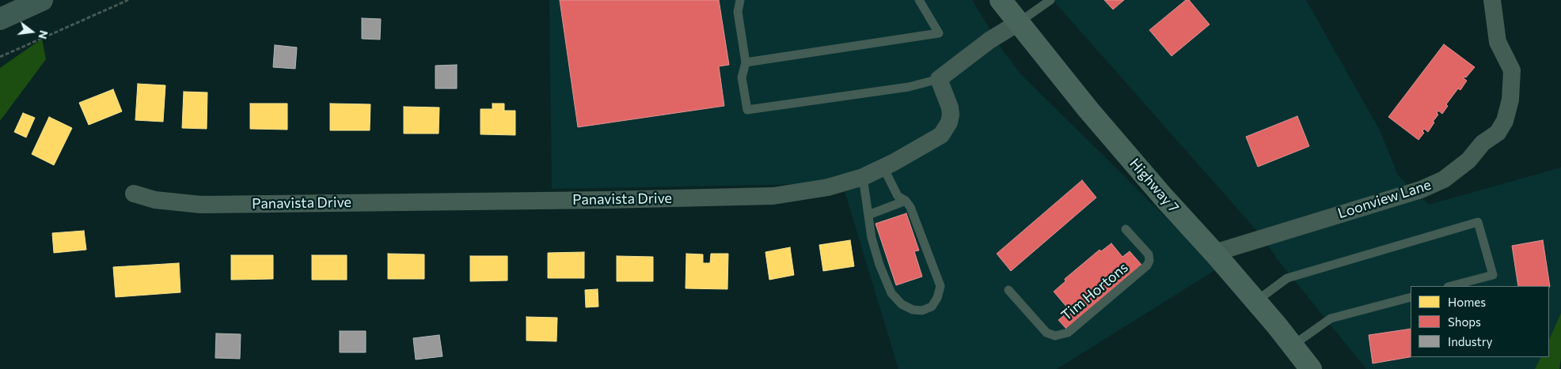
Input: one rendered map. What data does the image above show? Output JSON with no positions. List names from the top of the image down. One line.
{"streets":{"main road":["Highway 7"],"street":["Panavista Drive","Loonview Lane"],"lane":["Tim Hortons"]},"crossings":[["Highway 7","Loonview Lane"]],"legend":["Homes","Shops","Industry"],"north":"right"}
